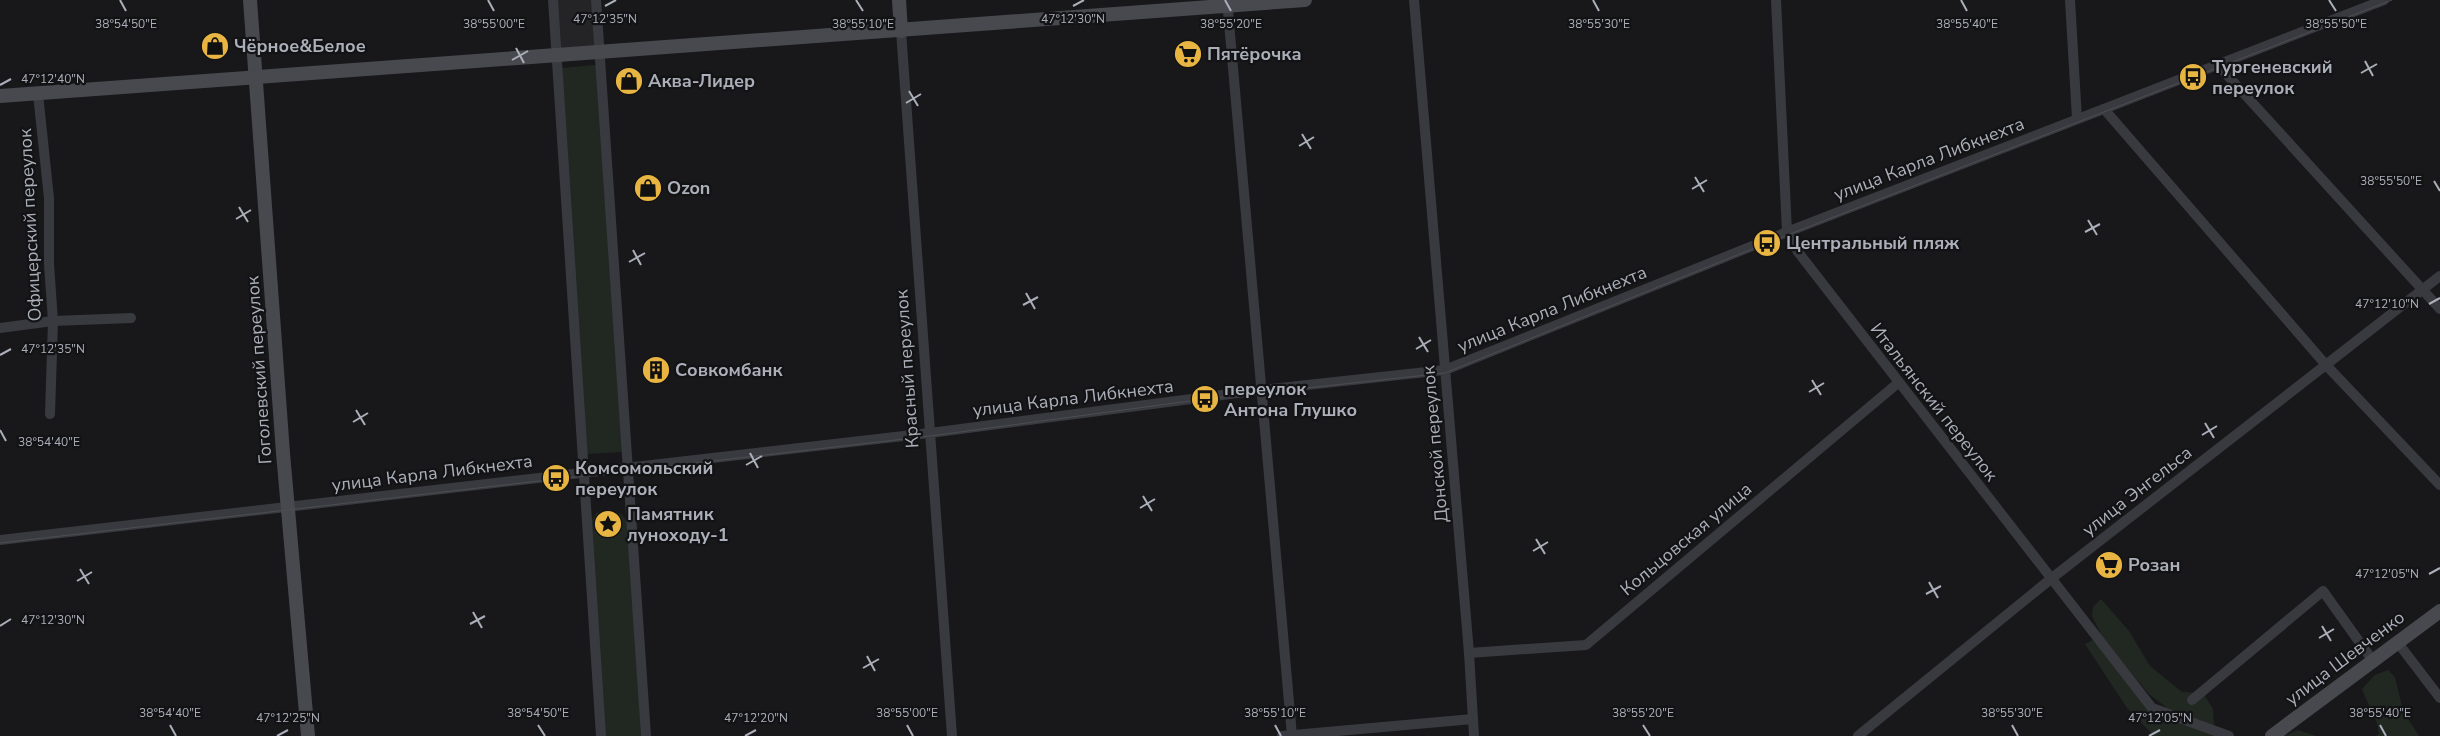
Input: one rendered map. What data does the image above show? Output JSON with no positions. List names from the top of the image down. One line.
{"streets":{"street":["улица Карла Либкнехта","Офицерский переулок","Красный переулок","Гоголевский переулок","Итальянский переулок","Донской переулок","улица Энгельса","Кольцовская улица","улица Шевченко"]},"crossings":[["улица Карла Либкнехта","Красный переулок"],["улица Карла Либкнехта","Гоголевский переулок"],["улица Карла Либкнехта","Итальянский переулок"],["улица Карла Либкнехта","Донской переулок"],["Итальянский переулок","улица Энгельса"],["Итальянский переулок","Кольцовская улица"],["Донской переулок","Кольцовская улица"]],"places":{"shop":["Чёрное&Белое","Аква-Лидер","Ozon"],"supermarket":["Пятёрочка","Розан"],"bus stop":["Тургеневский переулок","Центральный пляж","переулок Антона Глушко","Комсомольский переулок"],"building":["Совкомбанк"],"place":["Памятник луноходу-1"]},"coordinates":["47°12'35\"N","47°12'30\"N","38°54'50\"E","38°55'00\"E","38°55'10\"E","38°55'20\"E","38°55'30\"E","38°55'40\"E","38°55'50\"E","47°12'40\"N","47°12'10\"N","38°54'40\"E","47°12'05\"N","47°12'25\"N","47°12'20\"N"]}
